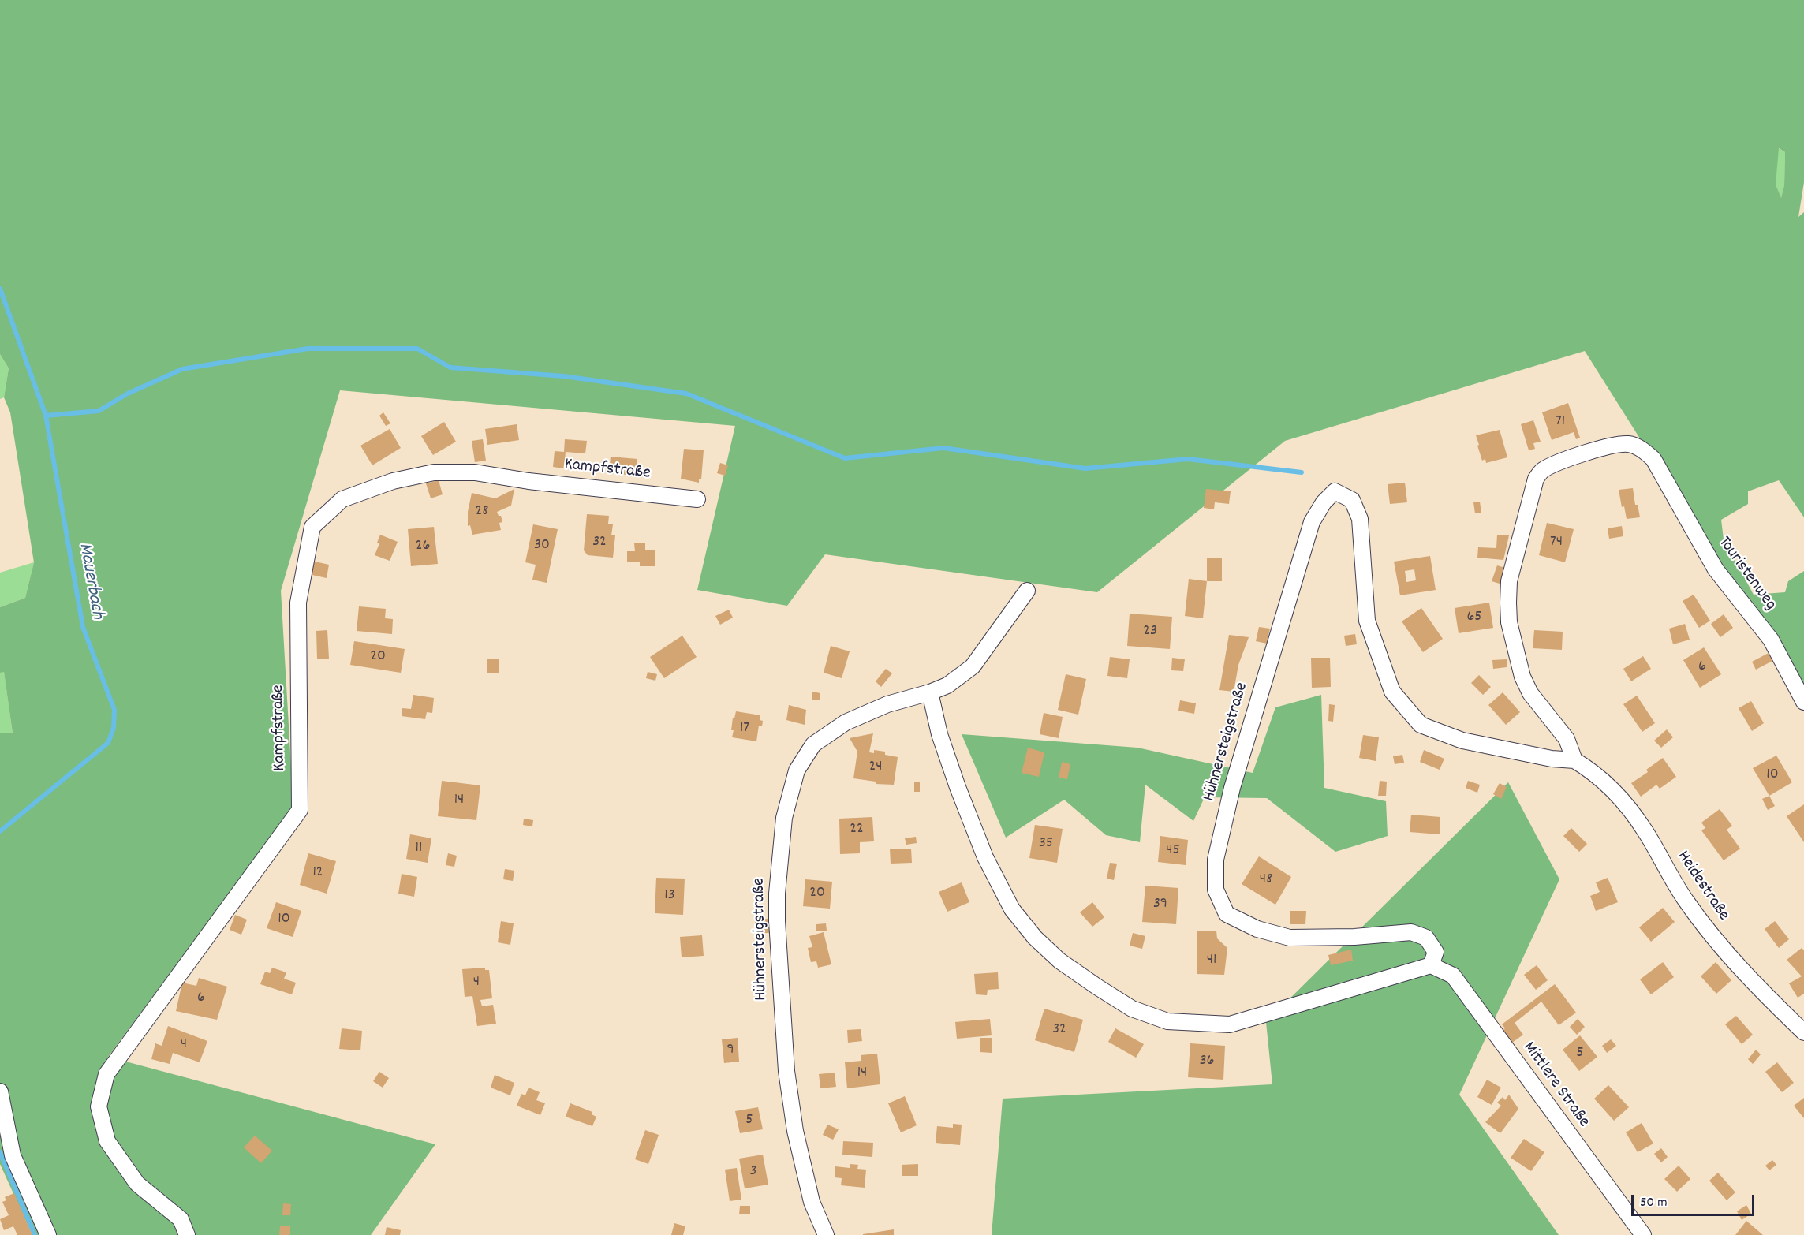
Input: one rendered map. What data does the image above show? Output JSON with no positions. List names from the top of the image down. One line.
{"streets":{"street":["Kampfstraße","Touristenweg","Hühnersteigstraße","Heidestraße","Mittlere Straße"]},"crossings":[["Touristenweg","Hühnersteigstraße"],["Touristenweg","Heidestraße"],["Hühnersteigstraße","Heidestraße"],["Hühnersteigstraße","Mittlere Straße"]],"water":["Mauerbach"],"house_numbers":["71","28","32","74","30","26","65","23","20","6","17","24","10","14","22","35","11","45","12","48","20","13","39","10","41","4","6","32","4","9","5","36","14","5","3"],"scale_bar":"50 m"}
